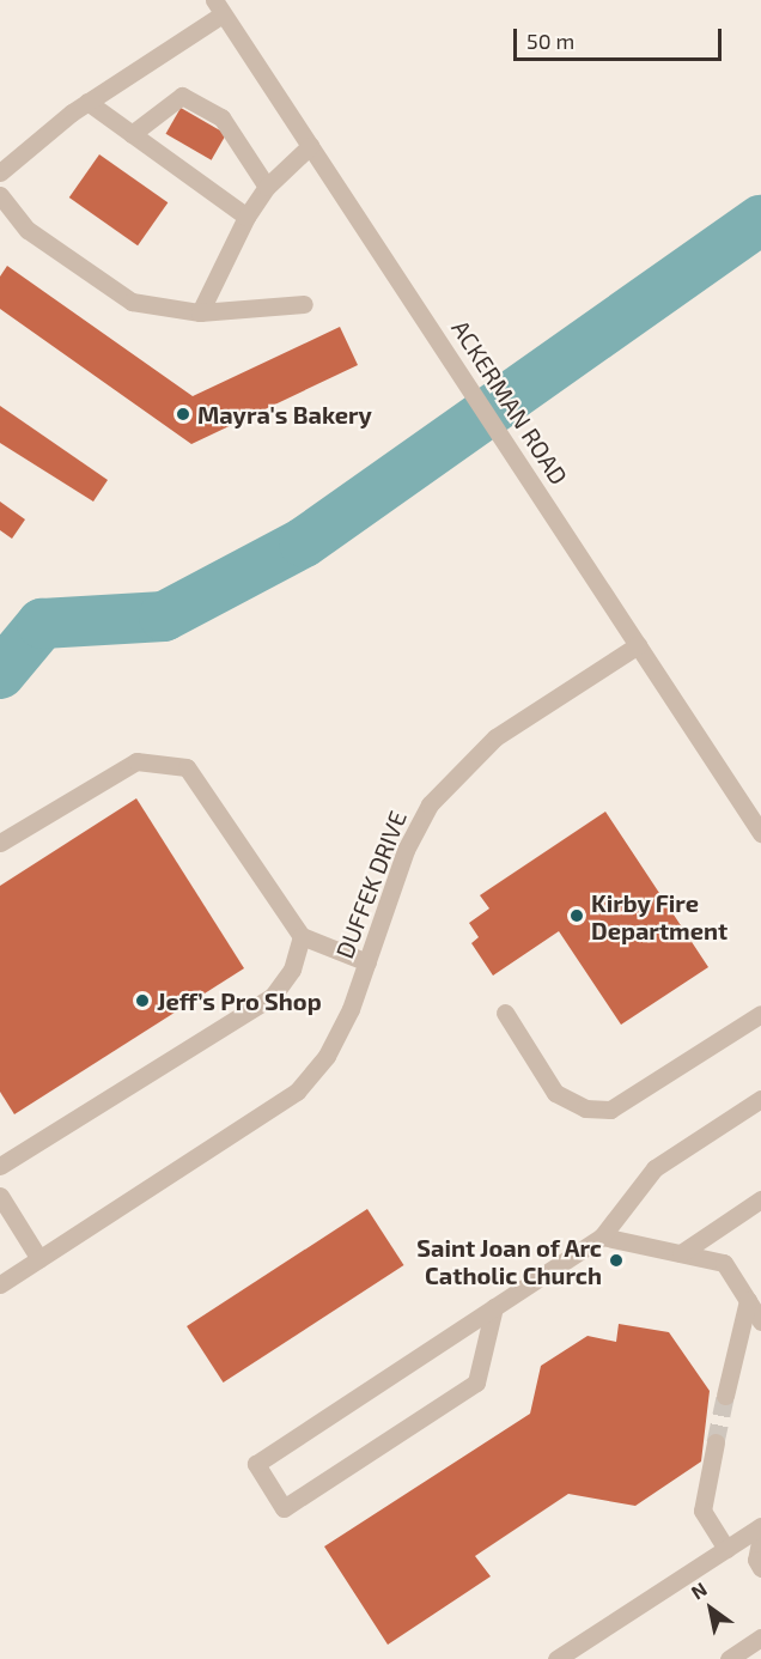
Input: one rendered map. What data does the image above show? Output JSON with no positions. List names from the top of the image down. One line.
{"streets":{"street":["ACKERMAN ROAD","DUFFEK DRIVE"]},"crossings":[["ACKERMAN ROAD","DUFFEK DRIVE"]],"places":["Mayra's Bakery","Kirby Fire Department","Jeff’s Pro Shop","Saint Joan of Arc Catholic Church"],"scale_bar":"50 m","north":"top left"}
